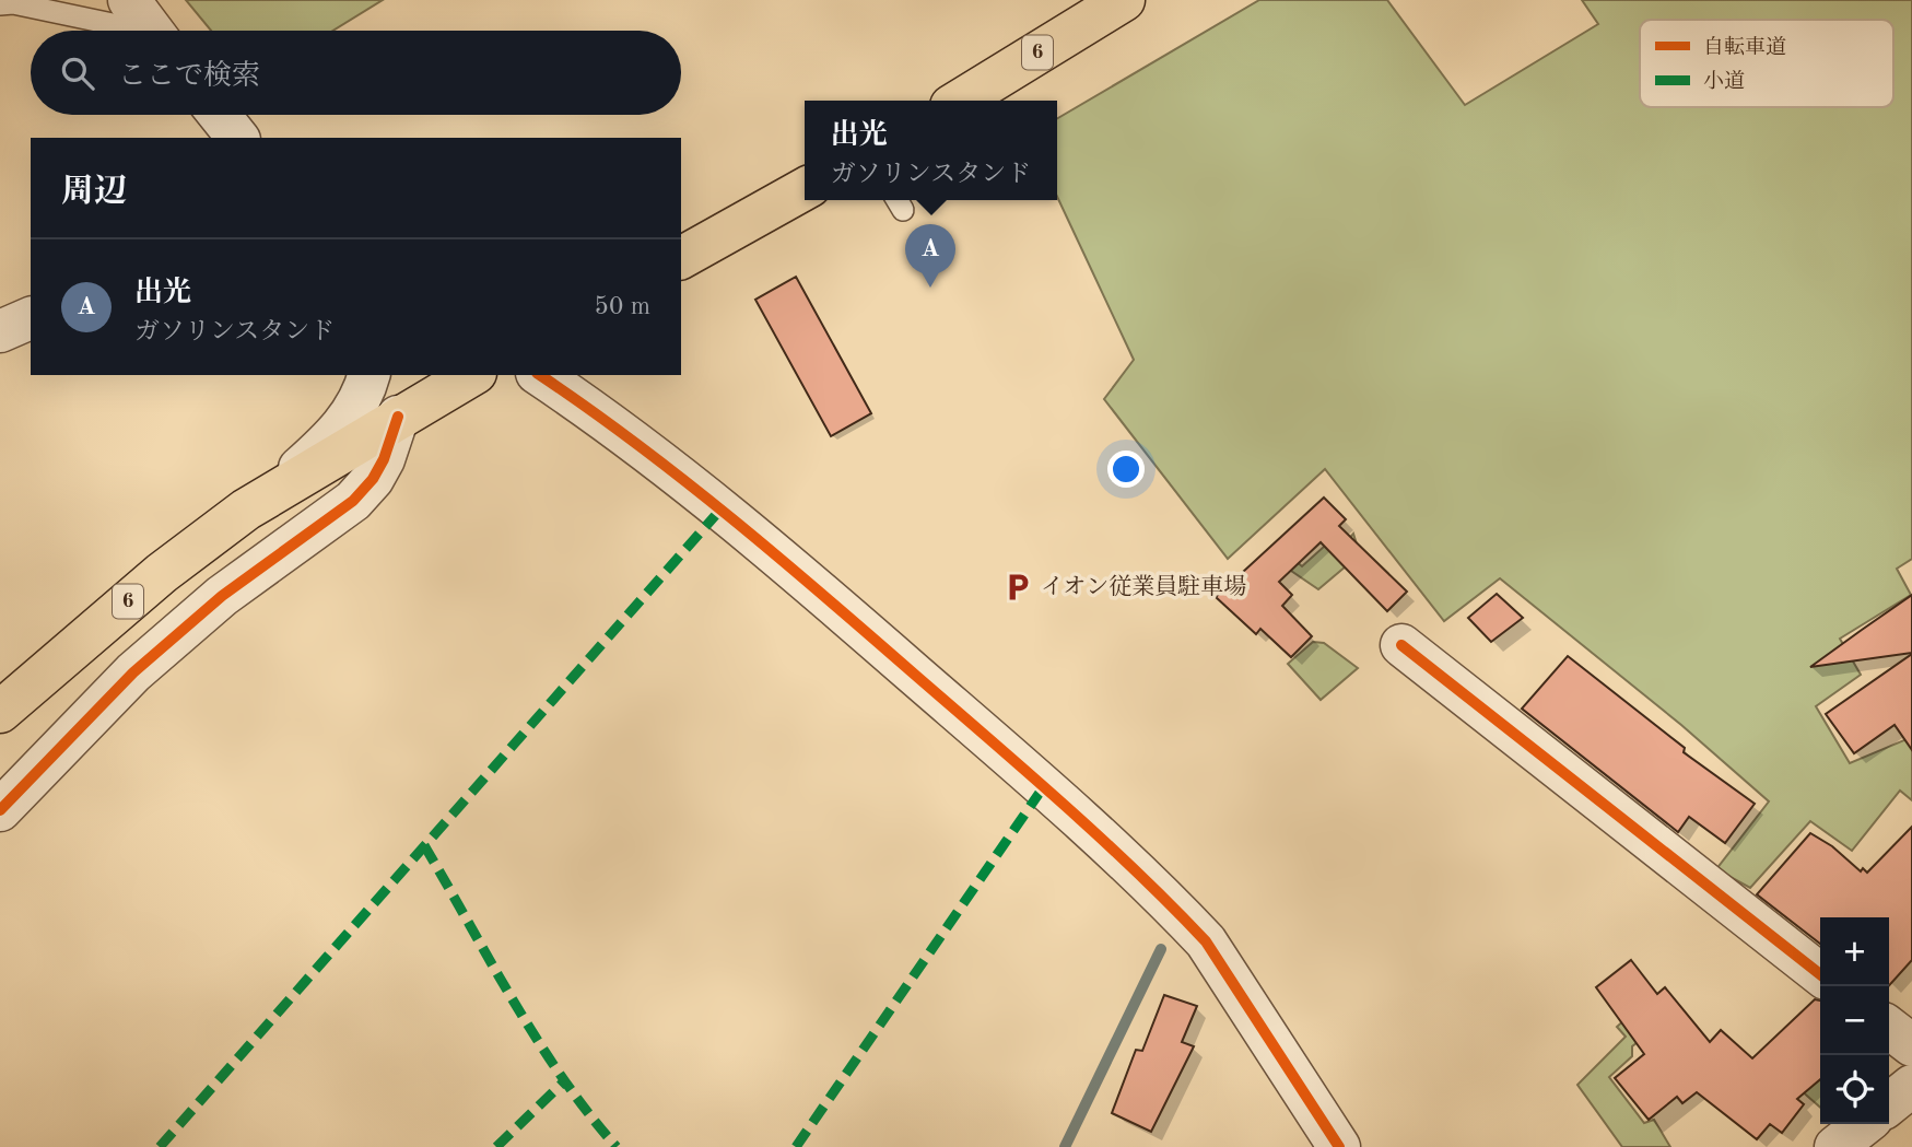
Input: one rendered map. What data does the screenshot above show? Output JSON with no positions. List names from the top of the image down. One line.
{"streets":{"highway":["6"]},"places":{"parking":["イオン従業員駐車場"]},"legend":["自転車道","小道"],"page":{"search":"ここで検索","popup":["出光","ガソリンスタンド"],"heading":"周辺","pins":"A","list":[{"mark":"A","name":"出光","note":"ガソリンスタンド","value":"50 m"}],"map_buttons":["+","−"]}}
